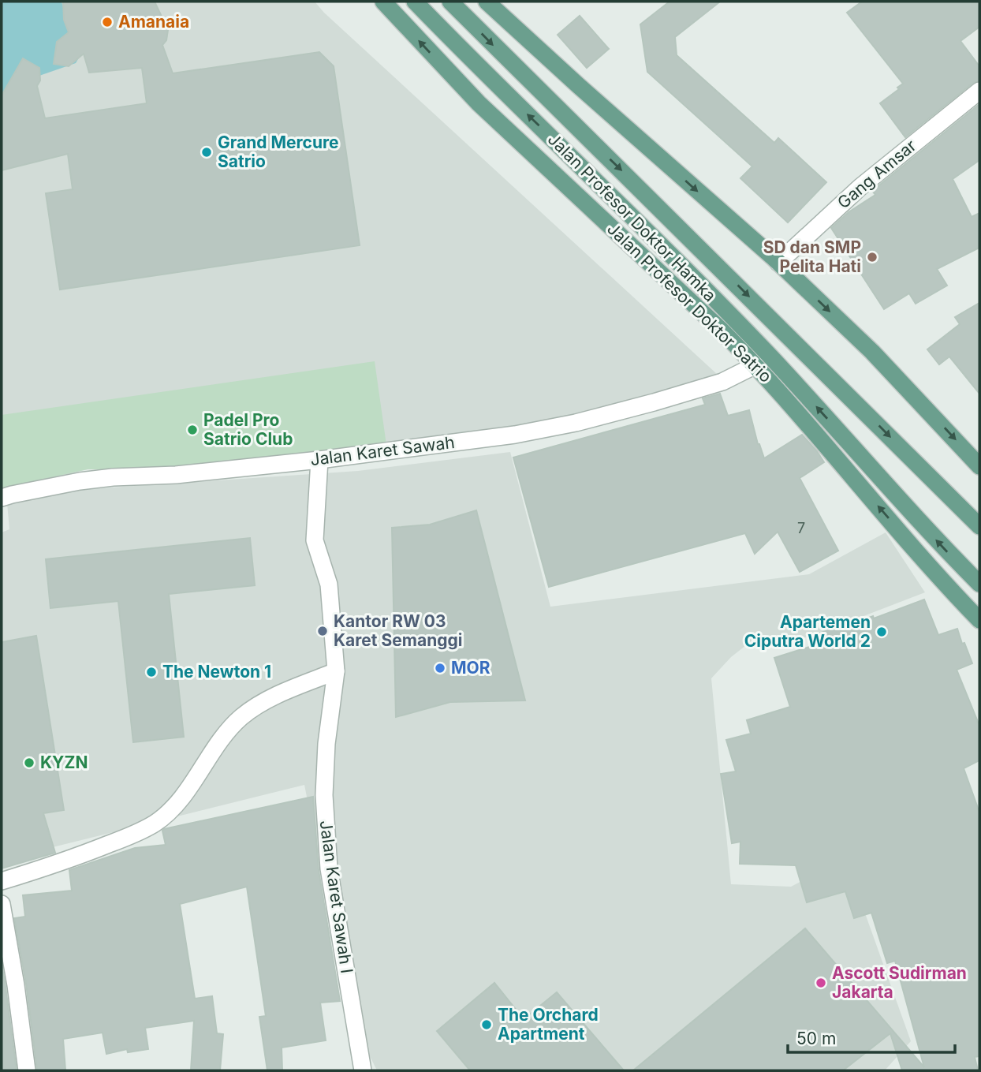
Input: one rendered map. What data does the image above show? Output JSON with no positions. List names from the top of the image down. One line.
{"streets":{"main road":["Jalan Profesor Doktor Hamka","Jalan Profesor Doktor Satrio"],"street":["Gang Amsar","Jalan Karet Sawah","Jalan Karet Sawah I"]},"crossings":[["Jalan Profesor Doktor Satrio","Jalan Karet Sawah"],["Jalan Karet Sawah","Jalan Karet Sawah I"]],"places":["Amanaia","Grand Mercure Satrio","SD dan SMP Pelita Hati","Padel Pro Satrio Club","Kantor RW 03 Karet Semanggi","Apartemen Ciputra World 2","MOR","The Newton 1","KYZN","Ascott Sudirman Jakarta","The Orchard Apartment"],"house_numbers":["7"],"scale_bar":"50 m"}
